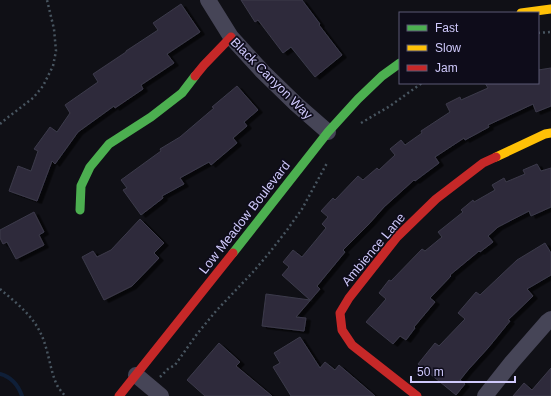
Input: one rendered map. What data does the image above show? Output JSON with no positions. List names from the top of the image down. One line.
{"streets":{"street":["Black Canyon Way","Low Meadow Boulevard","Ambience Lane"]},"crossings":[["Black Canyon Way","Low Meadow Boulevard"]],"legend":["Fast","Slow","Jam"],"scale_bar":"50 m"}
